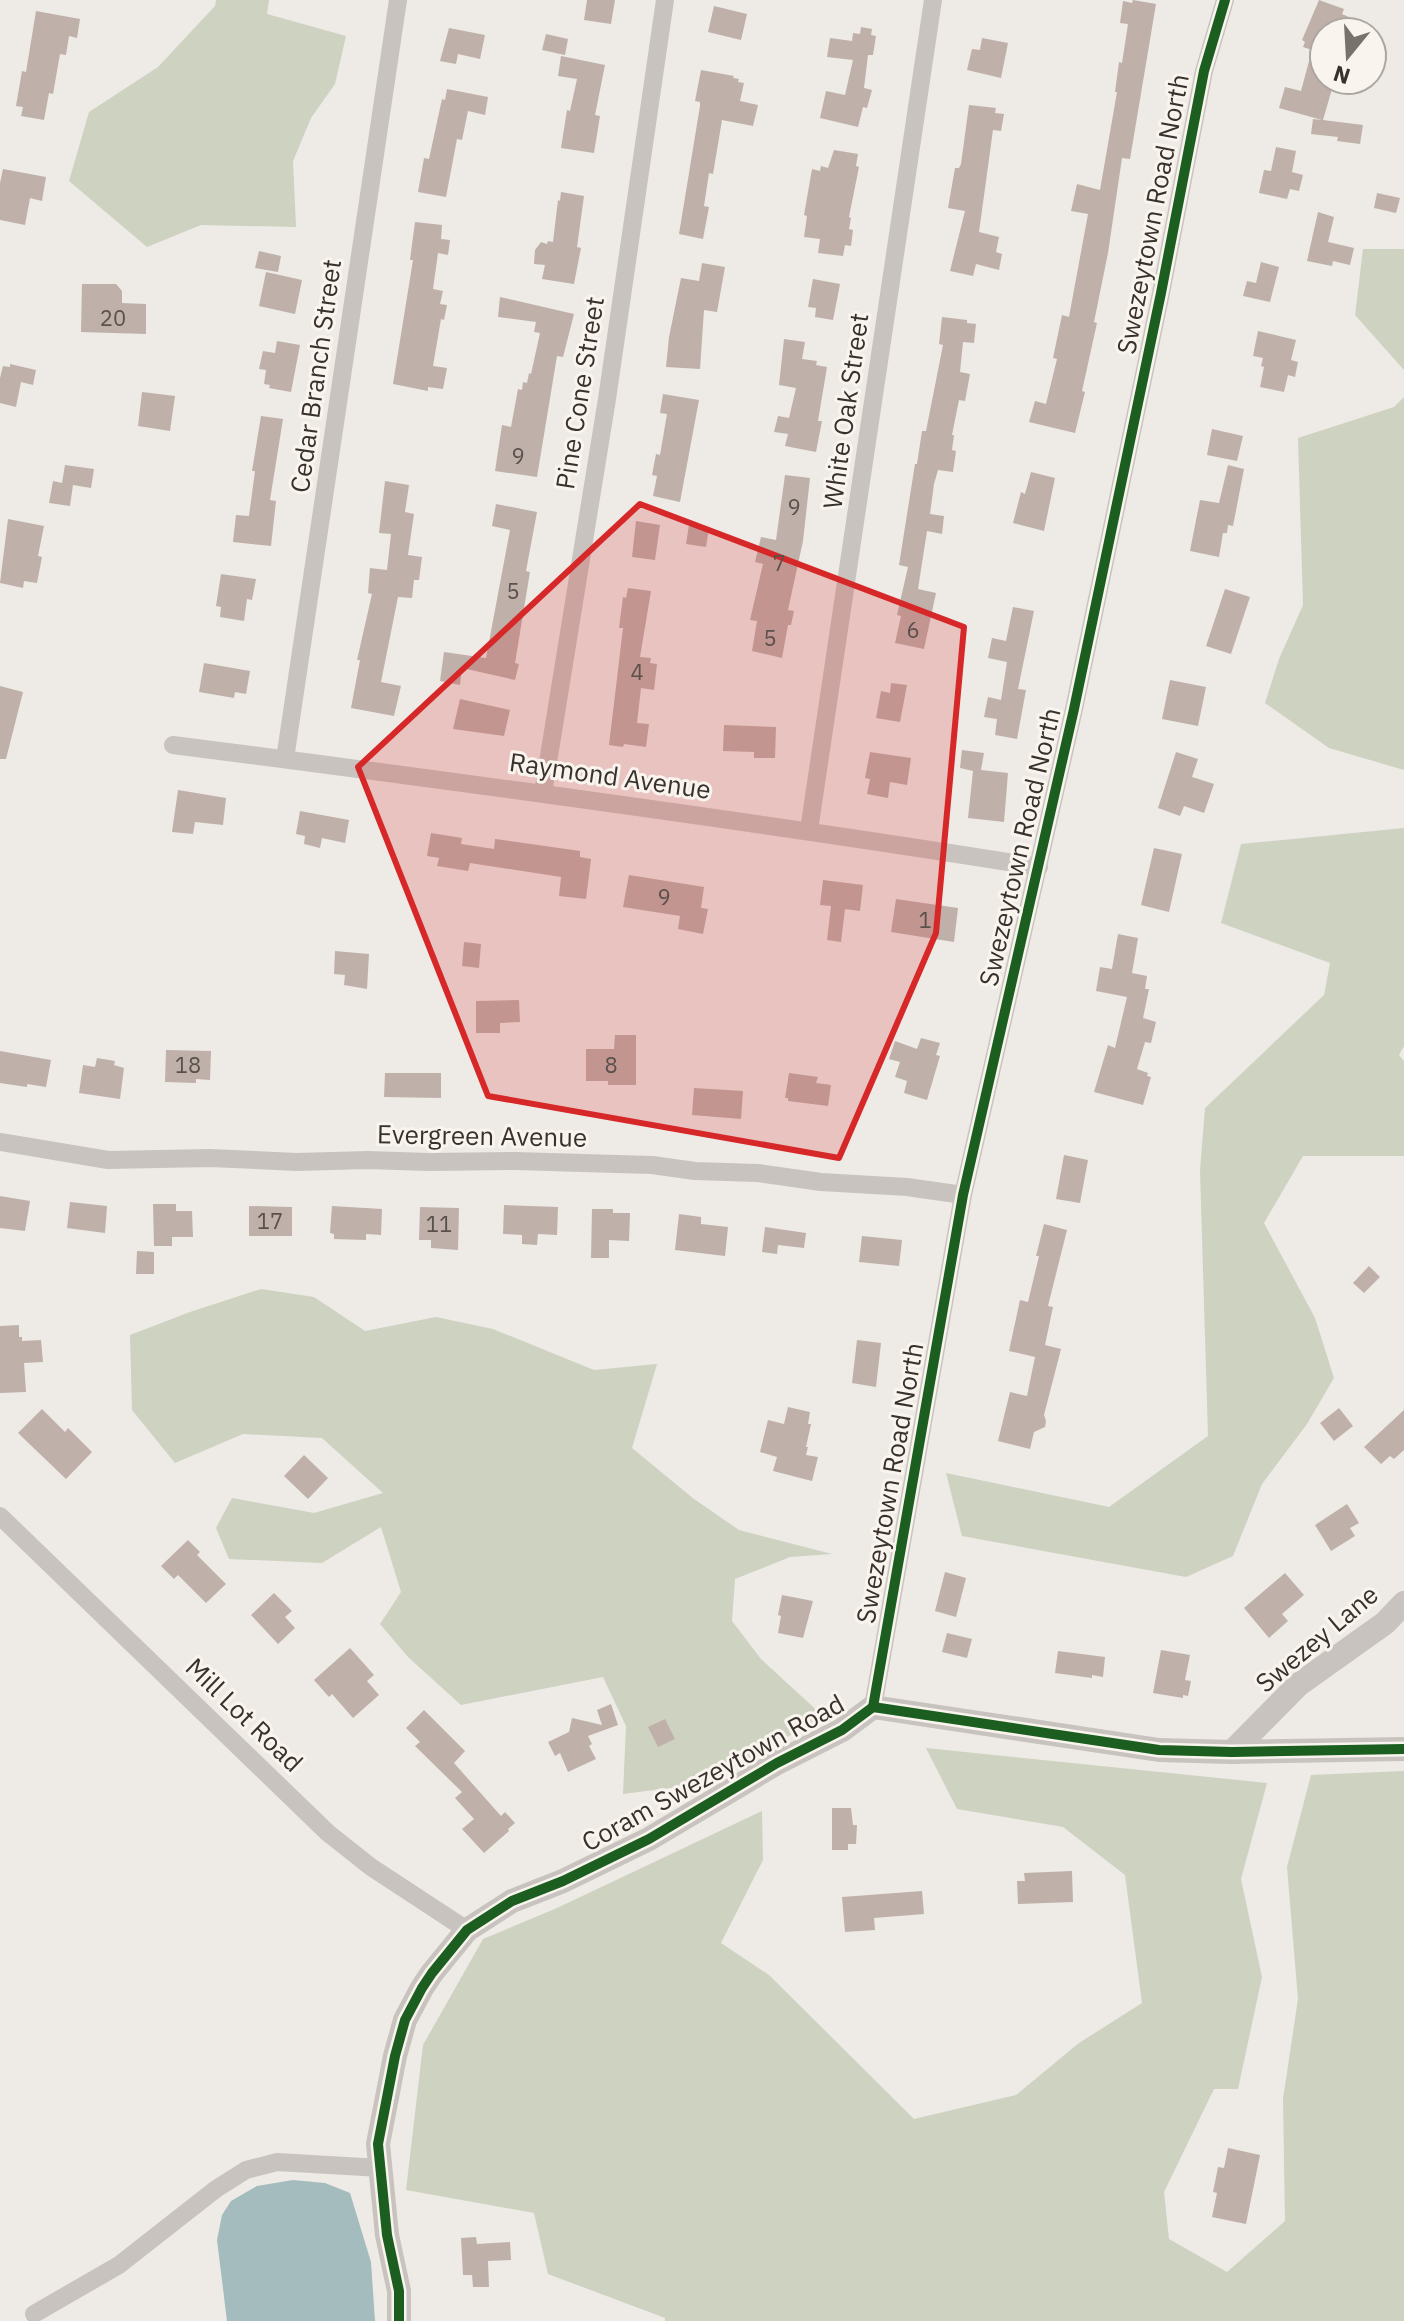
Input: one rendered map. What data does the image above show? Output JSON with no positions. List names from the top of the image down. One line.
{"streets":{"street":["Swezeytown Road North","Cedar Branch Street","Pine Cone Street","White Oak Street","Raymond Avenue","Evergreen Avenue","Swezey Lane","Mill Lot Road","Coram Swezeytown Road"]},"crossings":[["Swezeytown Road North","Raymond Avenue"],["Swezeytown Road North","Evergreen Avenue"],["Swezeytown Road North","Coram Swezeytown Road"],["Cedar Branch Street","Raymond Avenue"],["Pine Cone Street","Raymond Avenue"],["White Oak Street","Raymond Avenue"],["Swezey Lane","Coram Swezeytown Road"],["Mill Lot Road","Coram Swezeytown Road"]],"house_numbers":["20","9","9","7","5","6","5","4","9","1","18","8","17","11"],"north":"bottom"}
